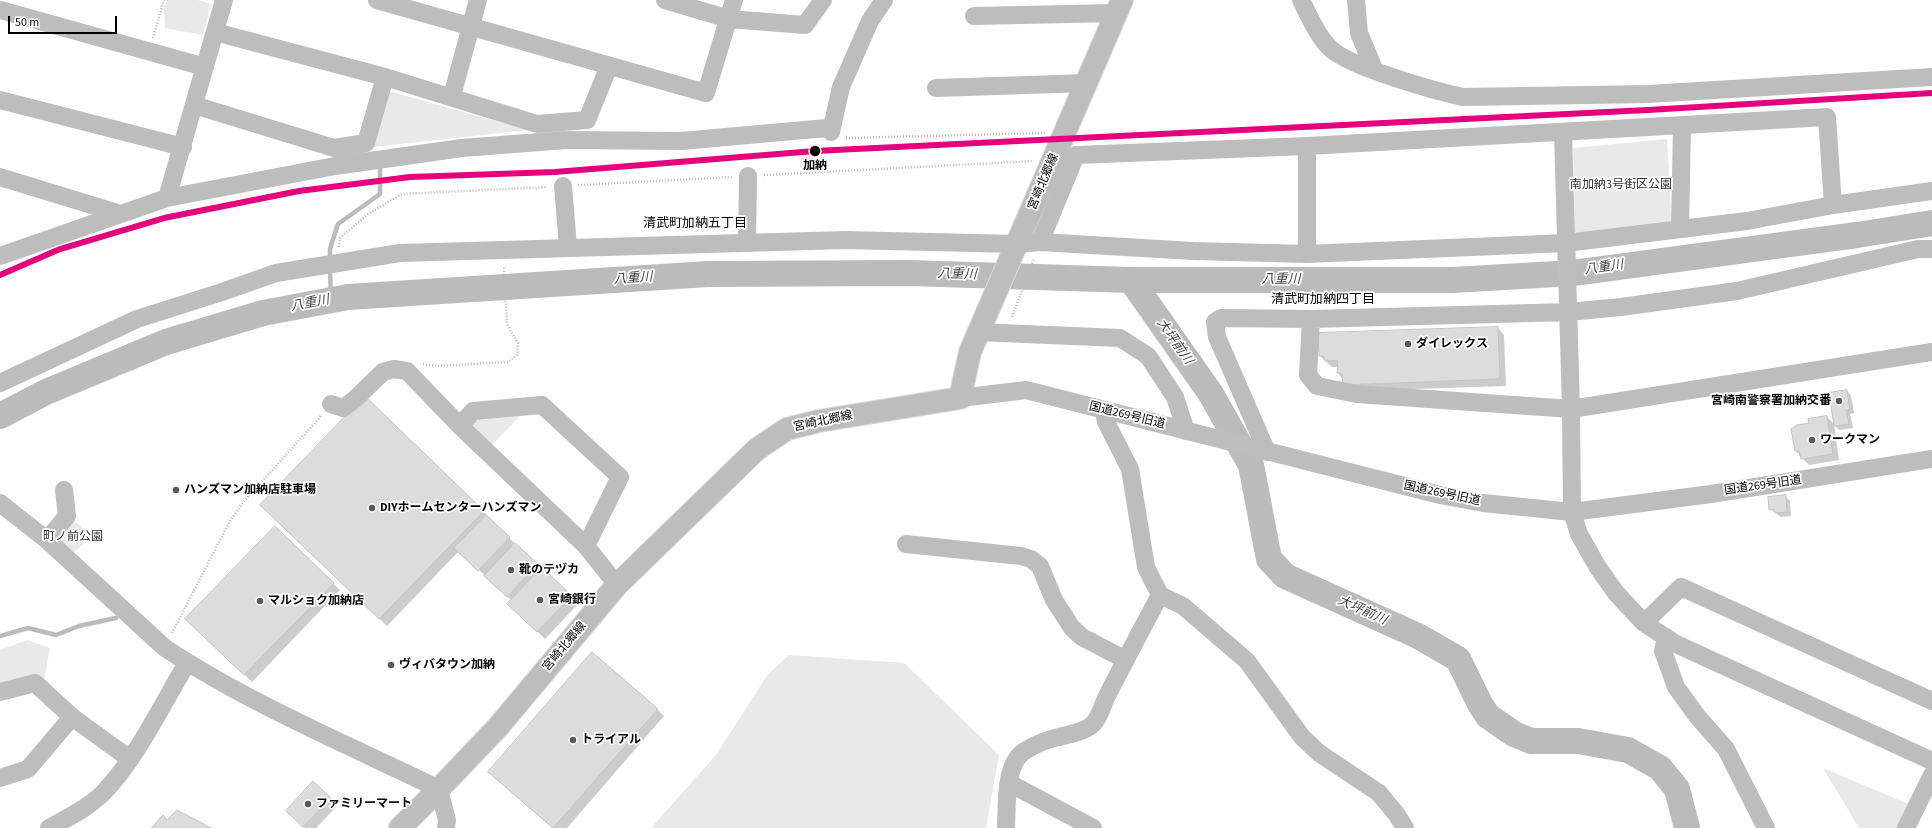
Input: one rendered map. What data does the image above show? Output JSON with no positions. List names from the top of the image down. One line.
{"streets":{"main road":["宮崎北郷線"],"street":["国道269号旧道"]},"crossings":[["宮崎北郷線","国道269号旧道"]],"districts":["清武町加納五丁目","清武町加納四丁目"],"water":["八重川","大坪前川"],"parks":["南加納3号街区公園","町ノ前公園"],"places":["加納","ダイレックス","宮崎南警察署加納交番","ワークマン","ハンズマン加納店駐車場","DIYホームセンターハンズマン","靴のテヅカ","宮崎銀行","マルショク加納店","ヴィバタウン加納","トライアル","ファミリーマート"],"scale_bar":"50 m"}
